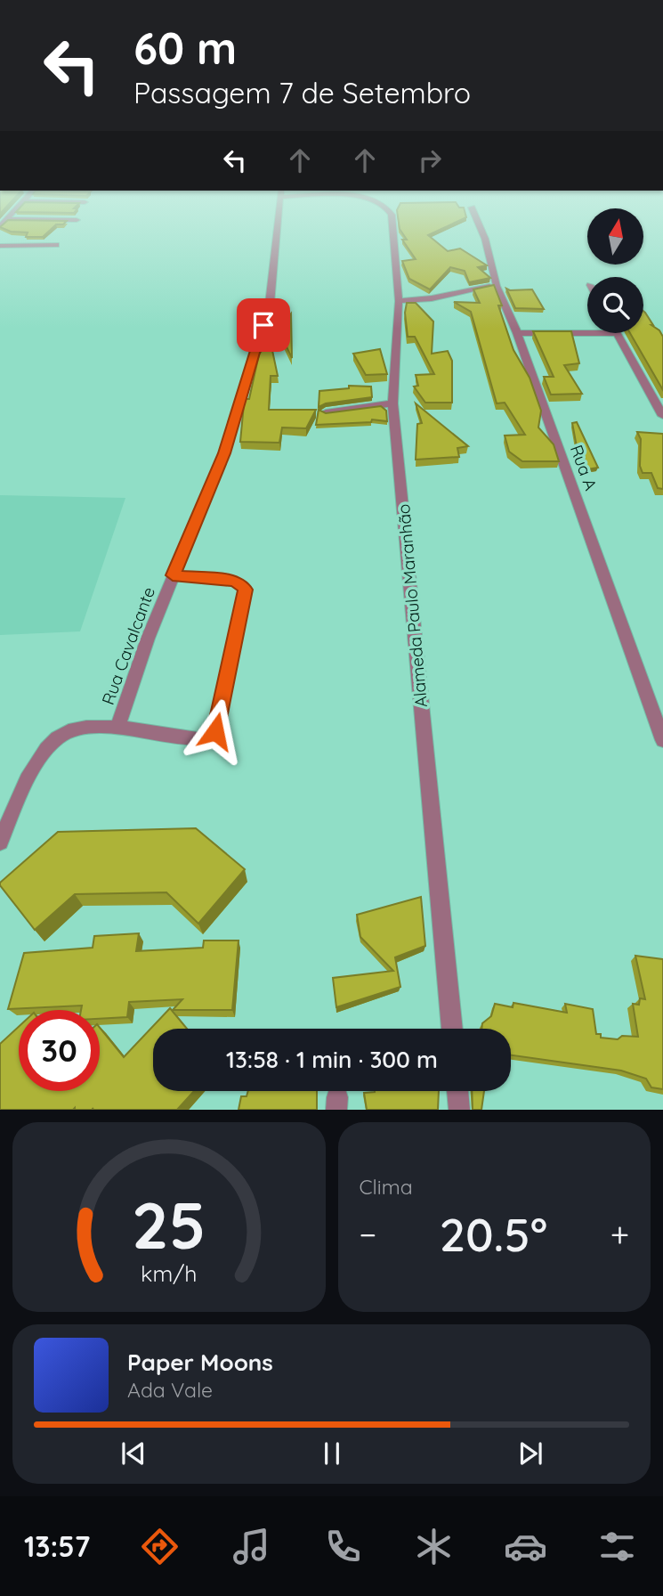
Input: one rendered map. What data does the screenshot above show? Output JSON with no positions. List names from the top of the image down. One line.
{"streets":{"street":["Rua A","Alameda Paulo Maranhão","Rua Cavalcante"]},"north":"top","page":{"turn":["60 m","Passagem 7 de Setembro"],"limit":"30","trip":"13:58 · 1 min · 300 m","tile":"Clima","heat":["−","20.5°","+"],"song":["Paper Moons","Ada Vale"],"tabs":"13:57","gauge":["25","km/h"]}}
